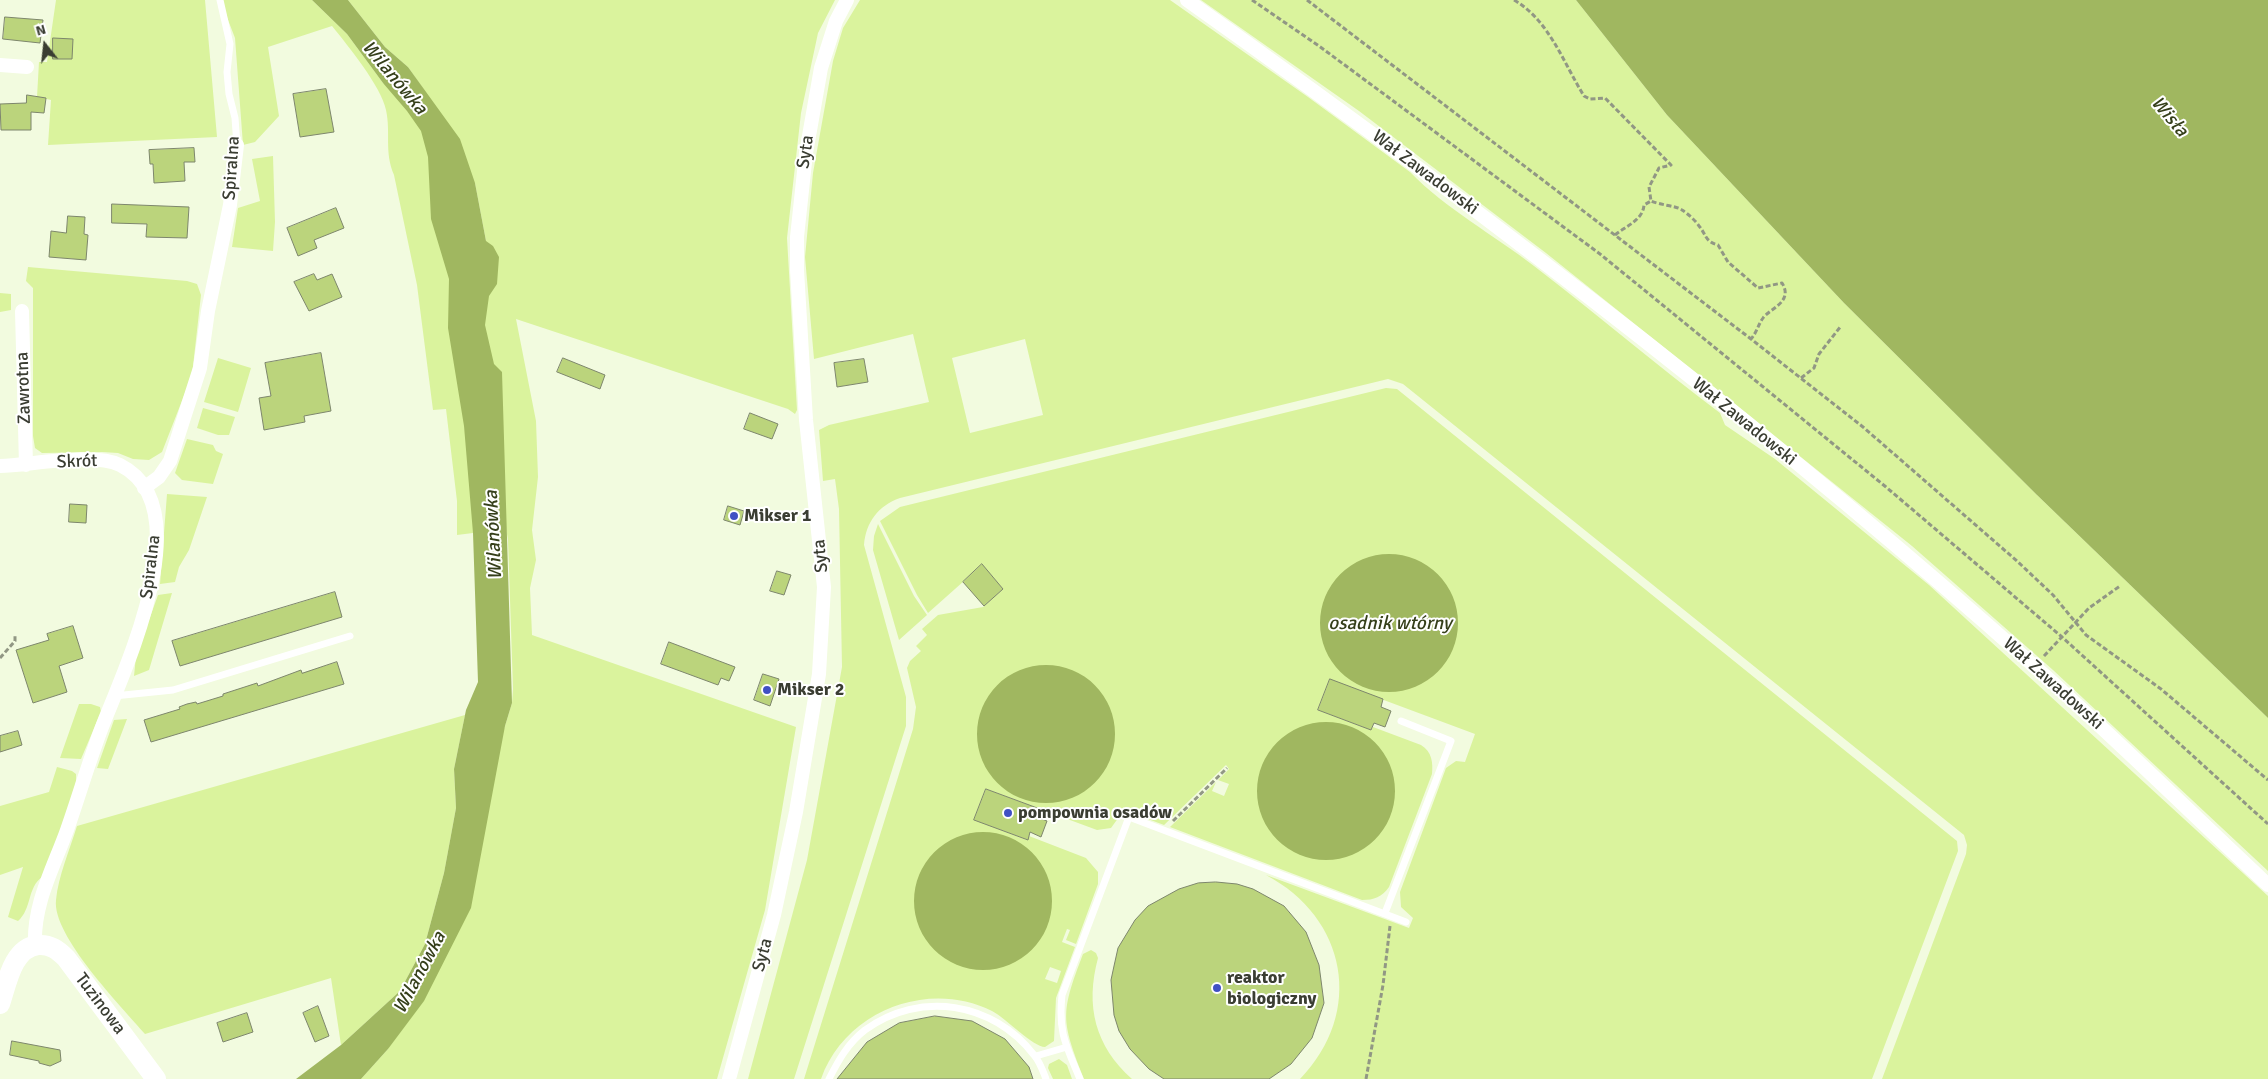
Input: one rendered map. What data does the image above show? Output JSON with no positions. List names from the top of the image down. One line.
{"streets":{"street":["Syta","Spiralna","Wał Zawadowski","Zawrotna","Skrót","Tuzinowa"]},"crossings":[["Spiralna","Skrót"],["Spiralna","Tuzinowa"],["Zawrotna","Skrót"]],"water":["Wilanówka","Wisła","osadnik wtórny"],"places":["Mikser 1","Mikser 2","pompownia osadów","reaktor biologiczny"],"north":"top"}
